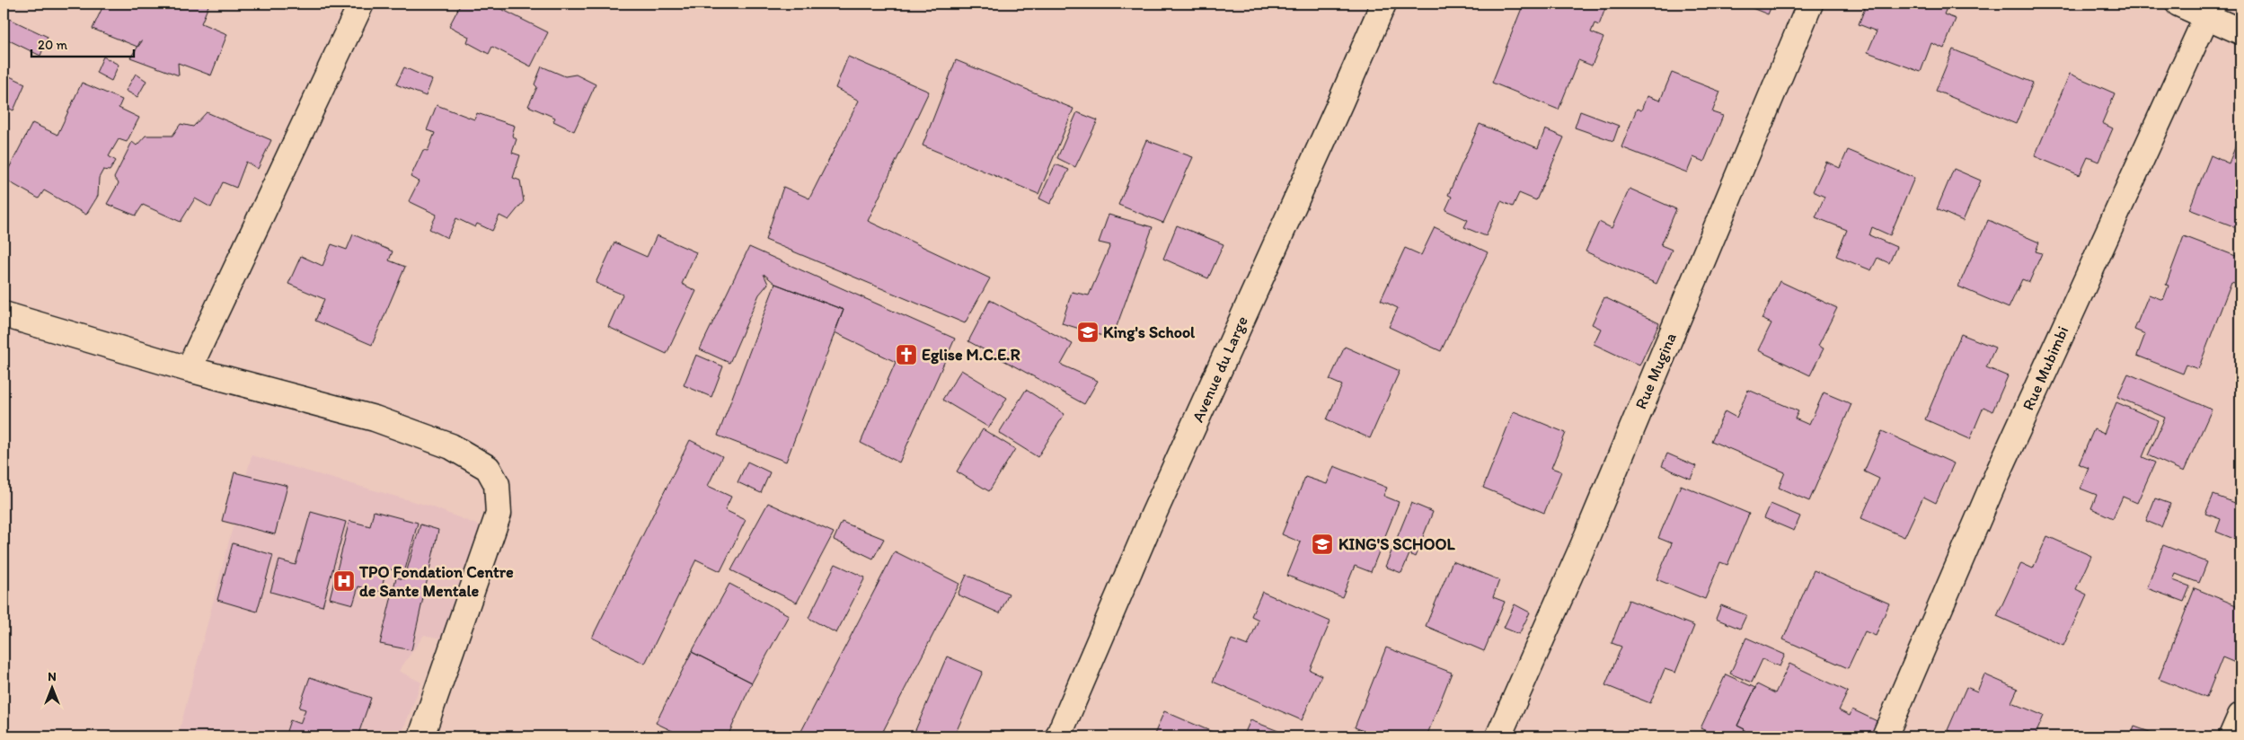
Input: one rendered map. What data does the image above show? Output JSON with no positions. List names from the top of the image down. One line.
{"streets":{"street":["Rue Mubimbi","Avenue du Large","Rue Mugina"]},"places":{"school or university":["King's School","KING'S SCHOOL"],"church":["Eglise M.C.E.R"],"hospital":["TPO Fondation Centre de Sante Mentale"]},"scale_bar":"20 m","north":"top"}
